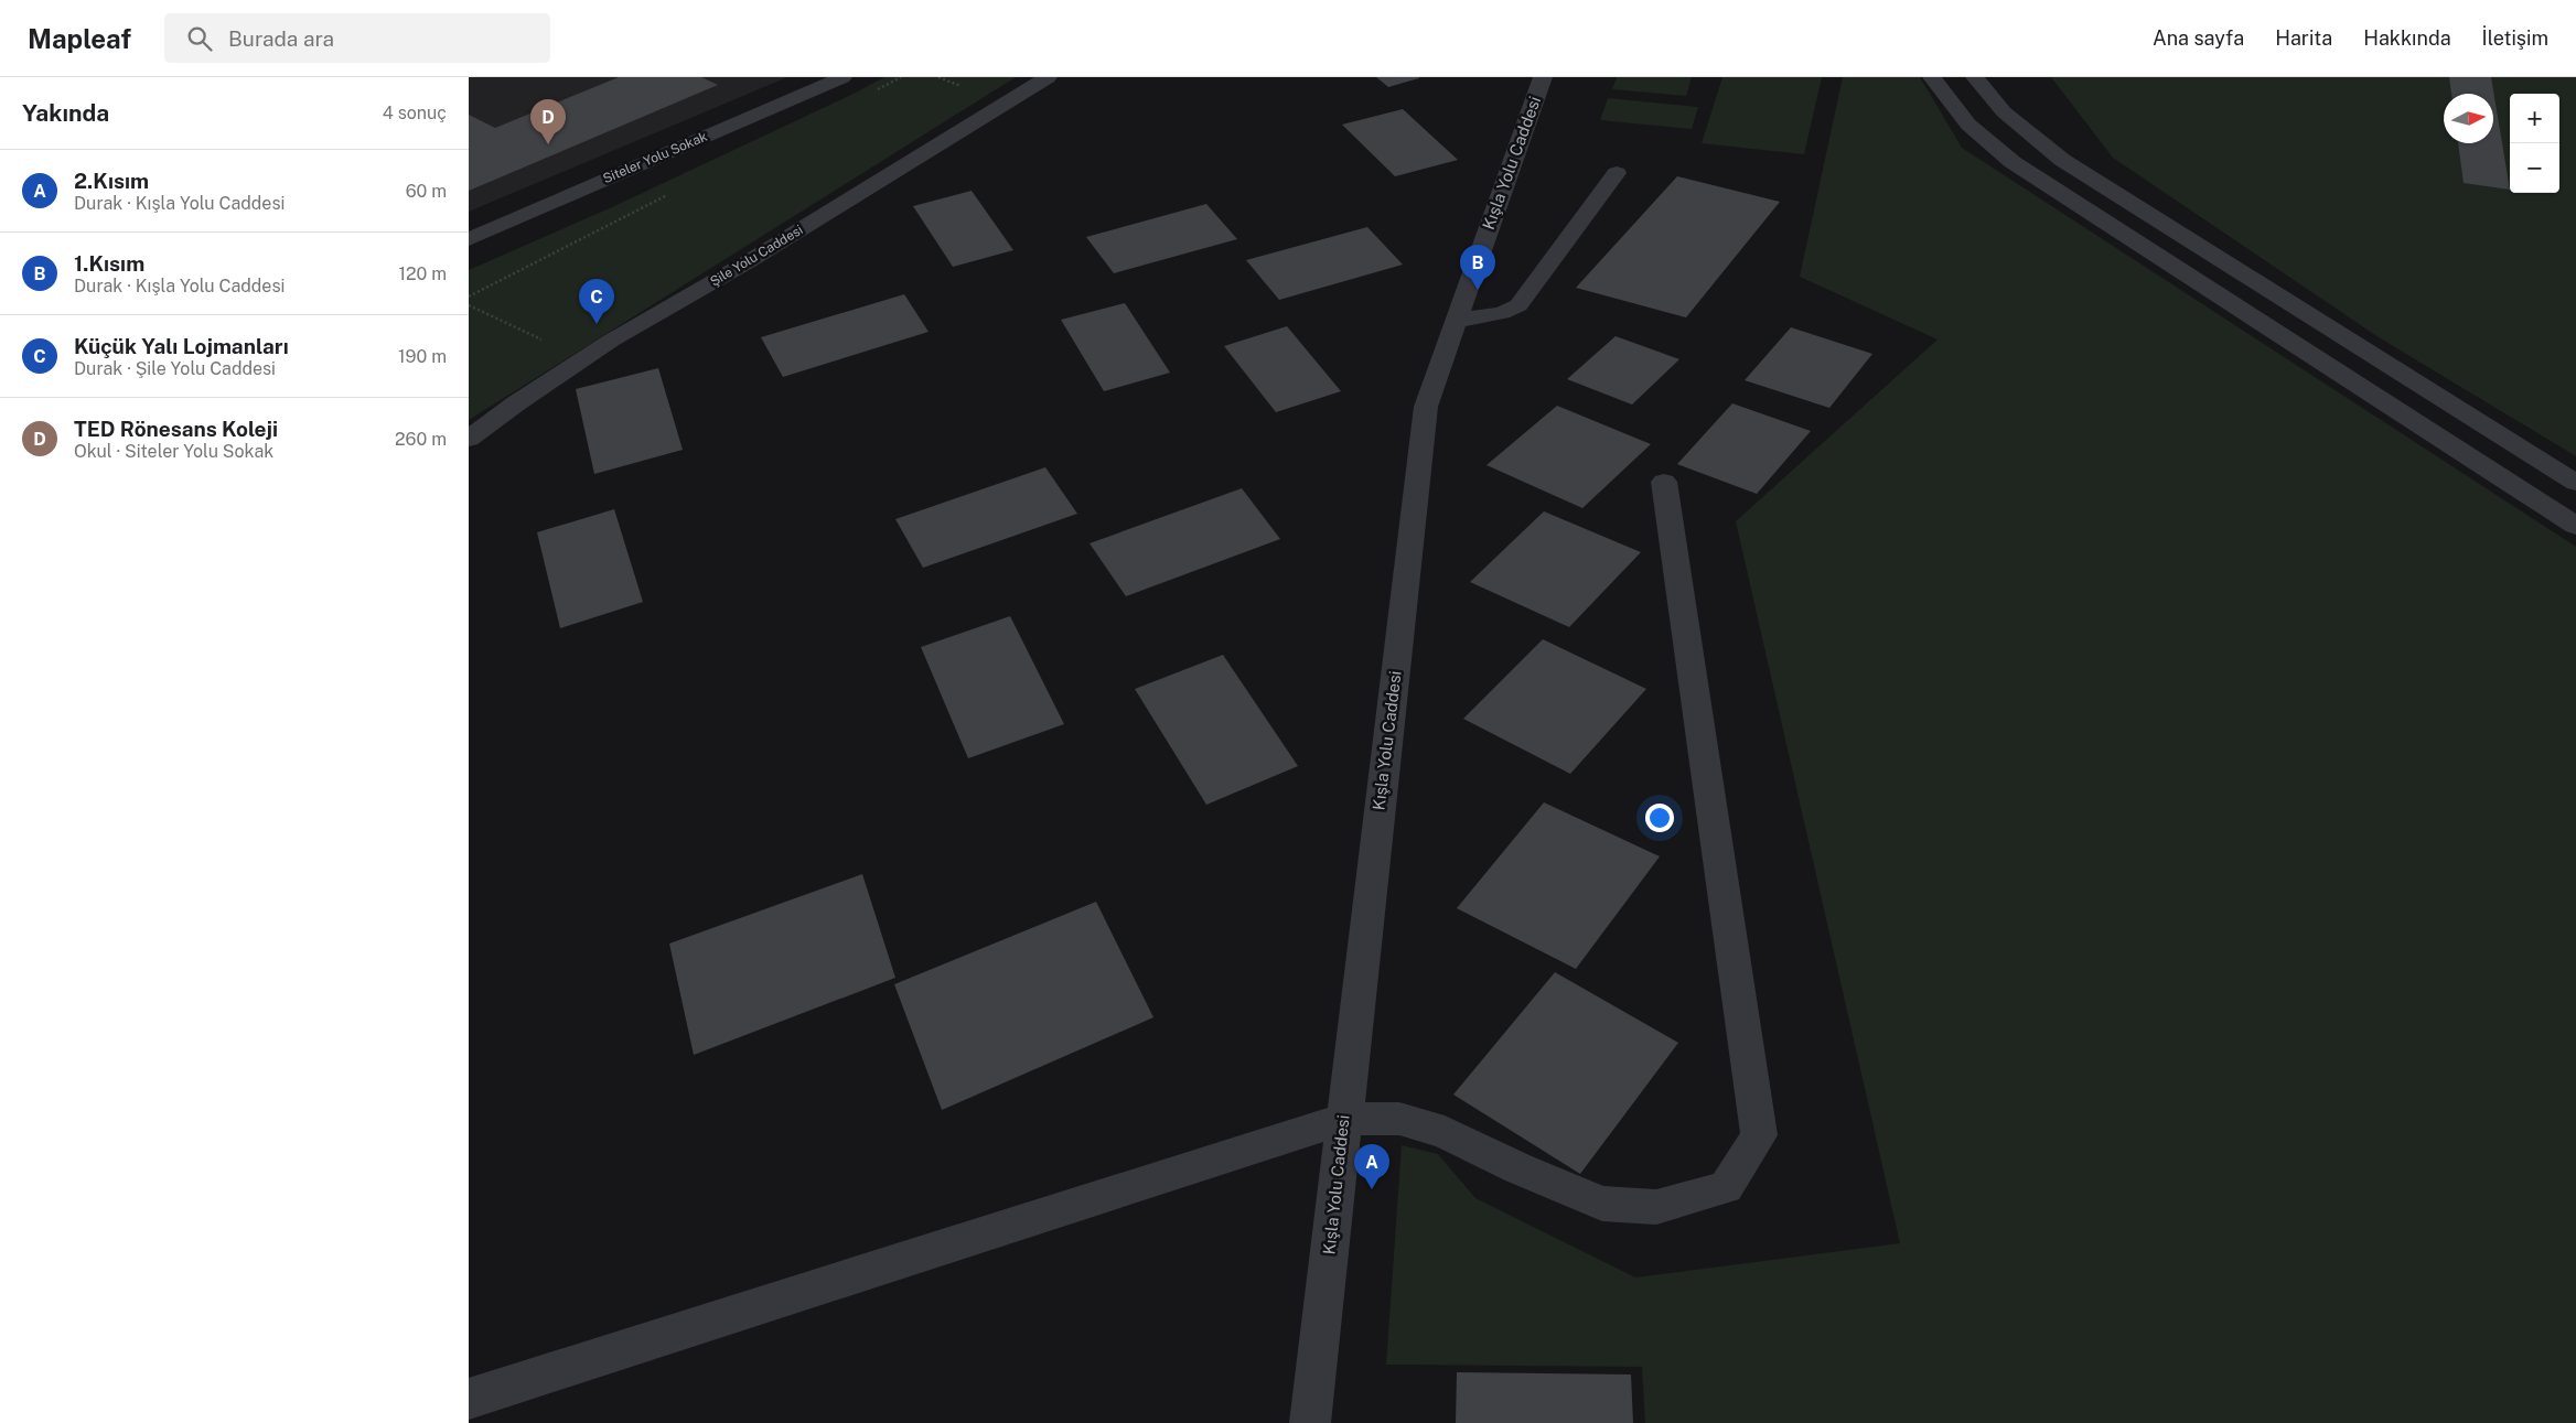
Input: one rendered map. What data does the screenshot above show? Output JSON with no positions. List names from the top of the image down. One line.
{"streets":{"street":["Siteler Yolu Sokak","Kışla Yolu Caddesi","Şile Yolu Caddesi"]},"north":"right","page":{"header":"Mapleaf","search":"Burada ara","nav":["Ana sayfa","Harita","Hakkında","İletişim"],"heading":["Yakında","4 sonuç"],"map_buttons":["+","−"],"pins":["D","B","C","A"],"list":[{"mark":"A","name":"2.Kısım","note":"Durak · Kışla Yolu Caddesi","value":"60 m"},{"mark":"B","name":"1.Kısım","note":"Durak · Kışla Yolu Caddesi","value":"120 m"},{"mark":"C","name":"Küçük Yalı Lojmanları","note":"Durak · Şile Yolu Caddesi","value":"190 m"},{"mark":"D","name":"TED Rönesans Koleji","note":"Okul · Siteler Yolu Sokak","value":"260 m"}]}}
